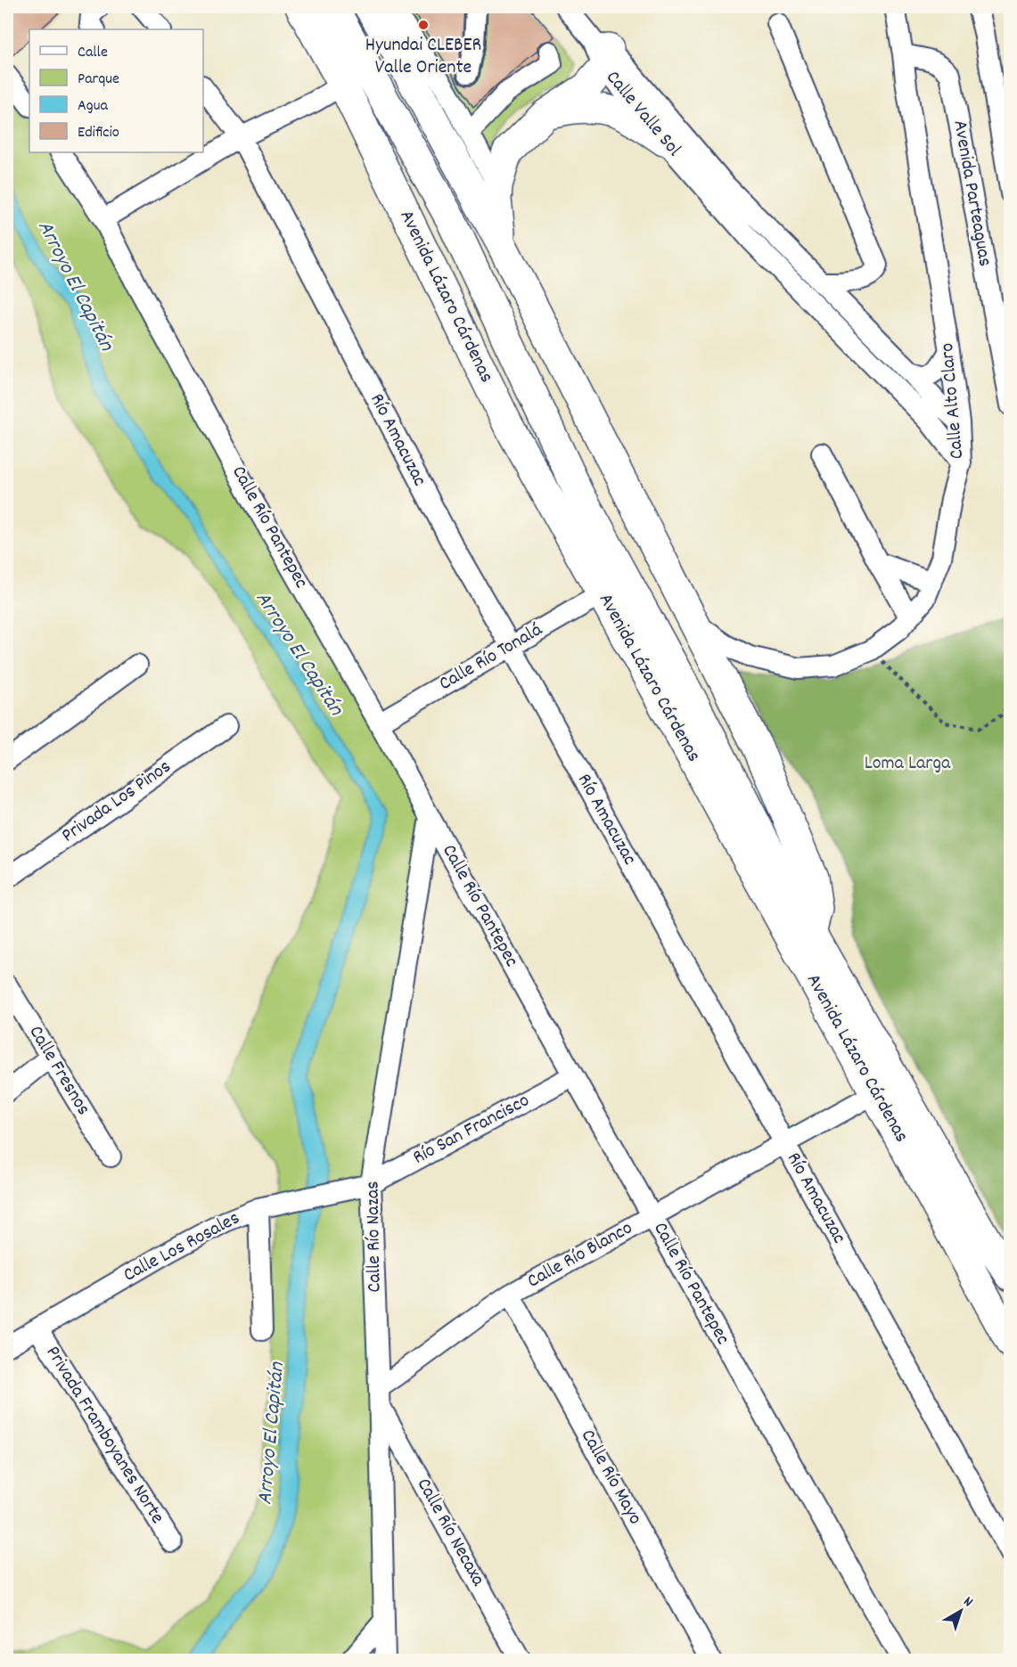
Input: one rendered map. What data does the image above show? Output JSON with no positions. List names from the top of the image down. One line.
{"streets":{"highway":["Avenida Lázaro Cárdenas"],"street":["Calle Valle Sol","Avenida Parteaguas","Calle Alto Claro","Río Amacuzac","Calle Río Pantepec","Calle Río Tonalá","Privada Los Pinos","Calle Fresnos","Río San Francisco","Calle Río Nazas","Calle Los Rosales","Calle Río Blanco","Privada Framboyanes Norte","Calle Río Mayo","Calle Río Necaxa"]},"crossings":[["Calle Valle Sol","Calle Alto Claro"],["Avenida Parteaguas","Calle Alto Claro"],["Avenida Lázaro Cárdenas","Calle Río Tonalá"],["Avenida Lázaro Cárdenas","Calle Río Blanco"],["Río Amacuzac","Calle Río Tonalá"],["Río Amacuzac","Calle Río Blanco"],["Calle Río Pantepec","Calle Río Tonalá"],["Calle Río Pantepec","Río San Francisco"],["Calle Río Pantepec","Calle Río Nazas"],["Calle Río Pantepec","Calle Río Blanco"],["Río San Francisco","Calle Río Nazas"],["Río San Francisco","Calle Los Rosales"],["Calle Río Nazas","Calle Los Rosales"],["Calle Río Nazas","Calle Río Blanco"],["Calle Río Nazas","Calle Río Necaxa"],["Calle Los Rosales","Privada Framboyanes Norte"],["Calle Río Blanco","Calle Río Mayo"],["Calle Río Blanco","Calle Río Necaxa"]],"water":["Arroyo El Capitán"],"parks":["Loma Larga"],"places":["Hyundai CLEBER Valle Oriente"],"legend":["Calle","Parque","Agua","Edificio"],"north":"top right"}
